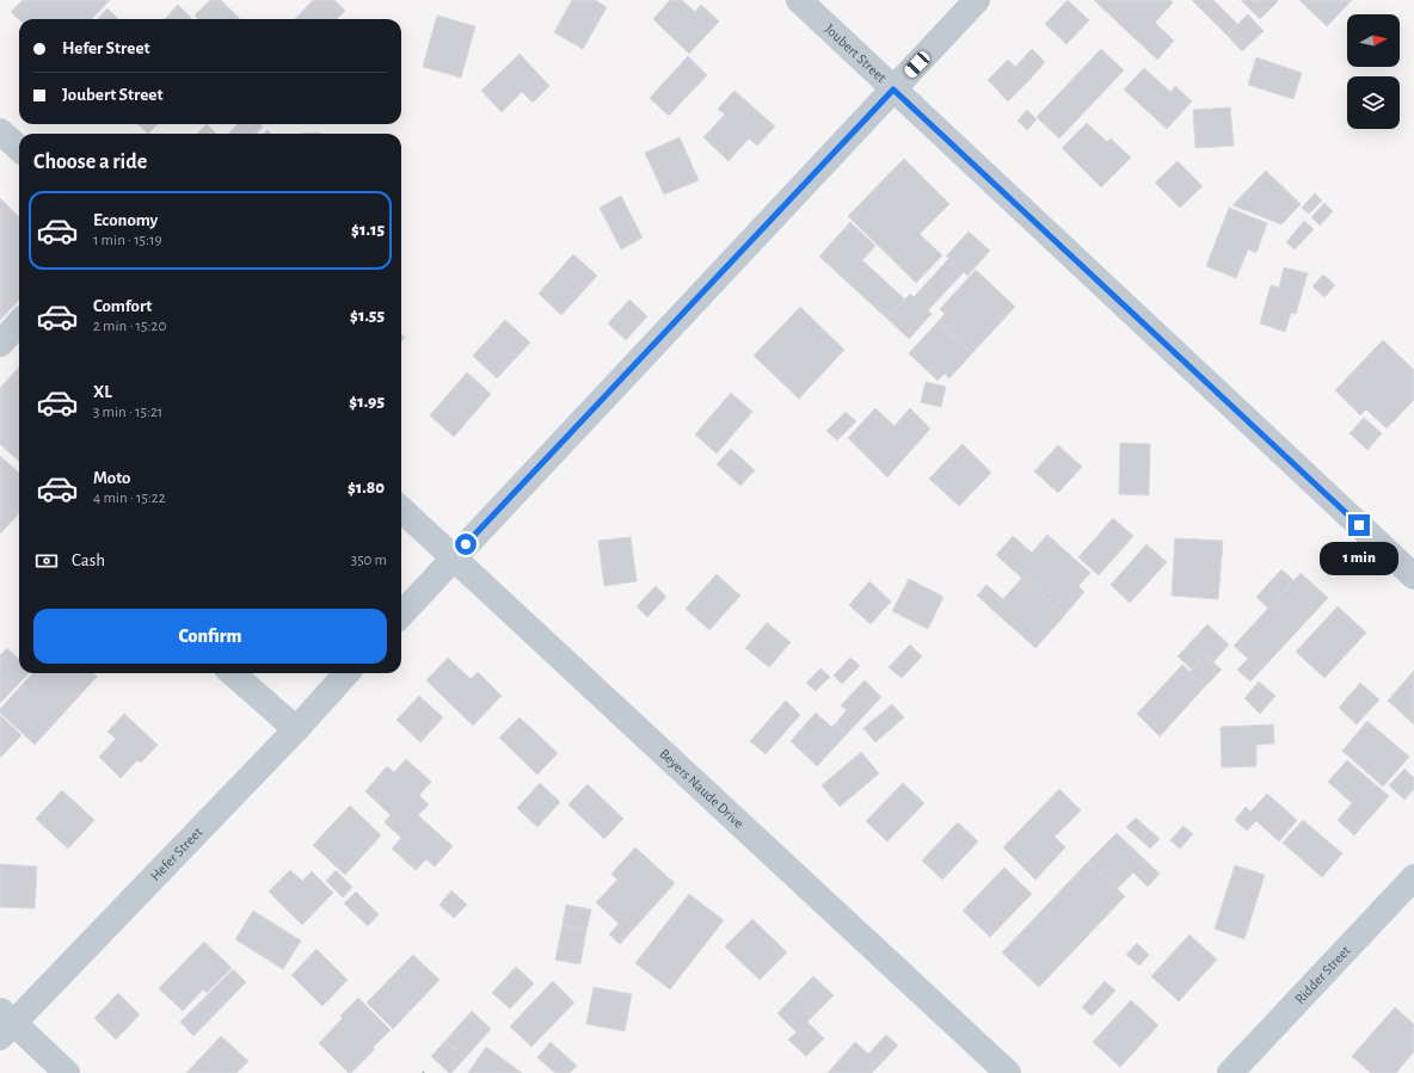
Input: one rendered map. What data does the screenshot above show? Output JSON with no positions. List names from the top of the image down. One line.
{"streets":{"street":["Joubert Street","Beyers Naude Drive","Hefer Street","Ridder Street"]},"north":"right","page":{"banner":["Hefer Street","Joubert Street"],"heading":"Choose a ride","list":[{"name":"Economy","note":"1 min · 15:19","value":"$1.15"},{"name":"Comfort","note":"2 min · 15:20","value":"$1.55"},{"name":"XL","note":"3 min · 15:21","value":"$1.95"},{"name":"Moto","note":"4 min · 15:22","value":"$1.80"}],"pay":["Cash","350 m"],"bubble":"1 min","buttons":"Confirm"}}
